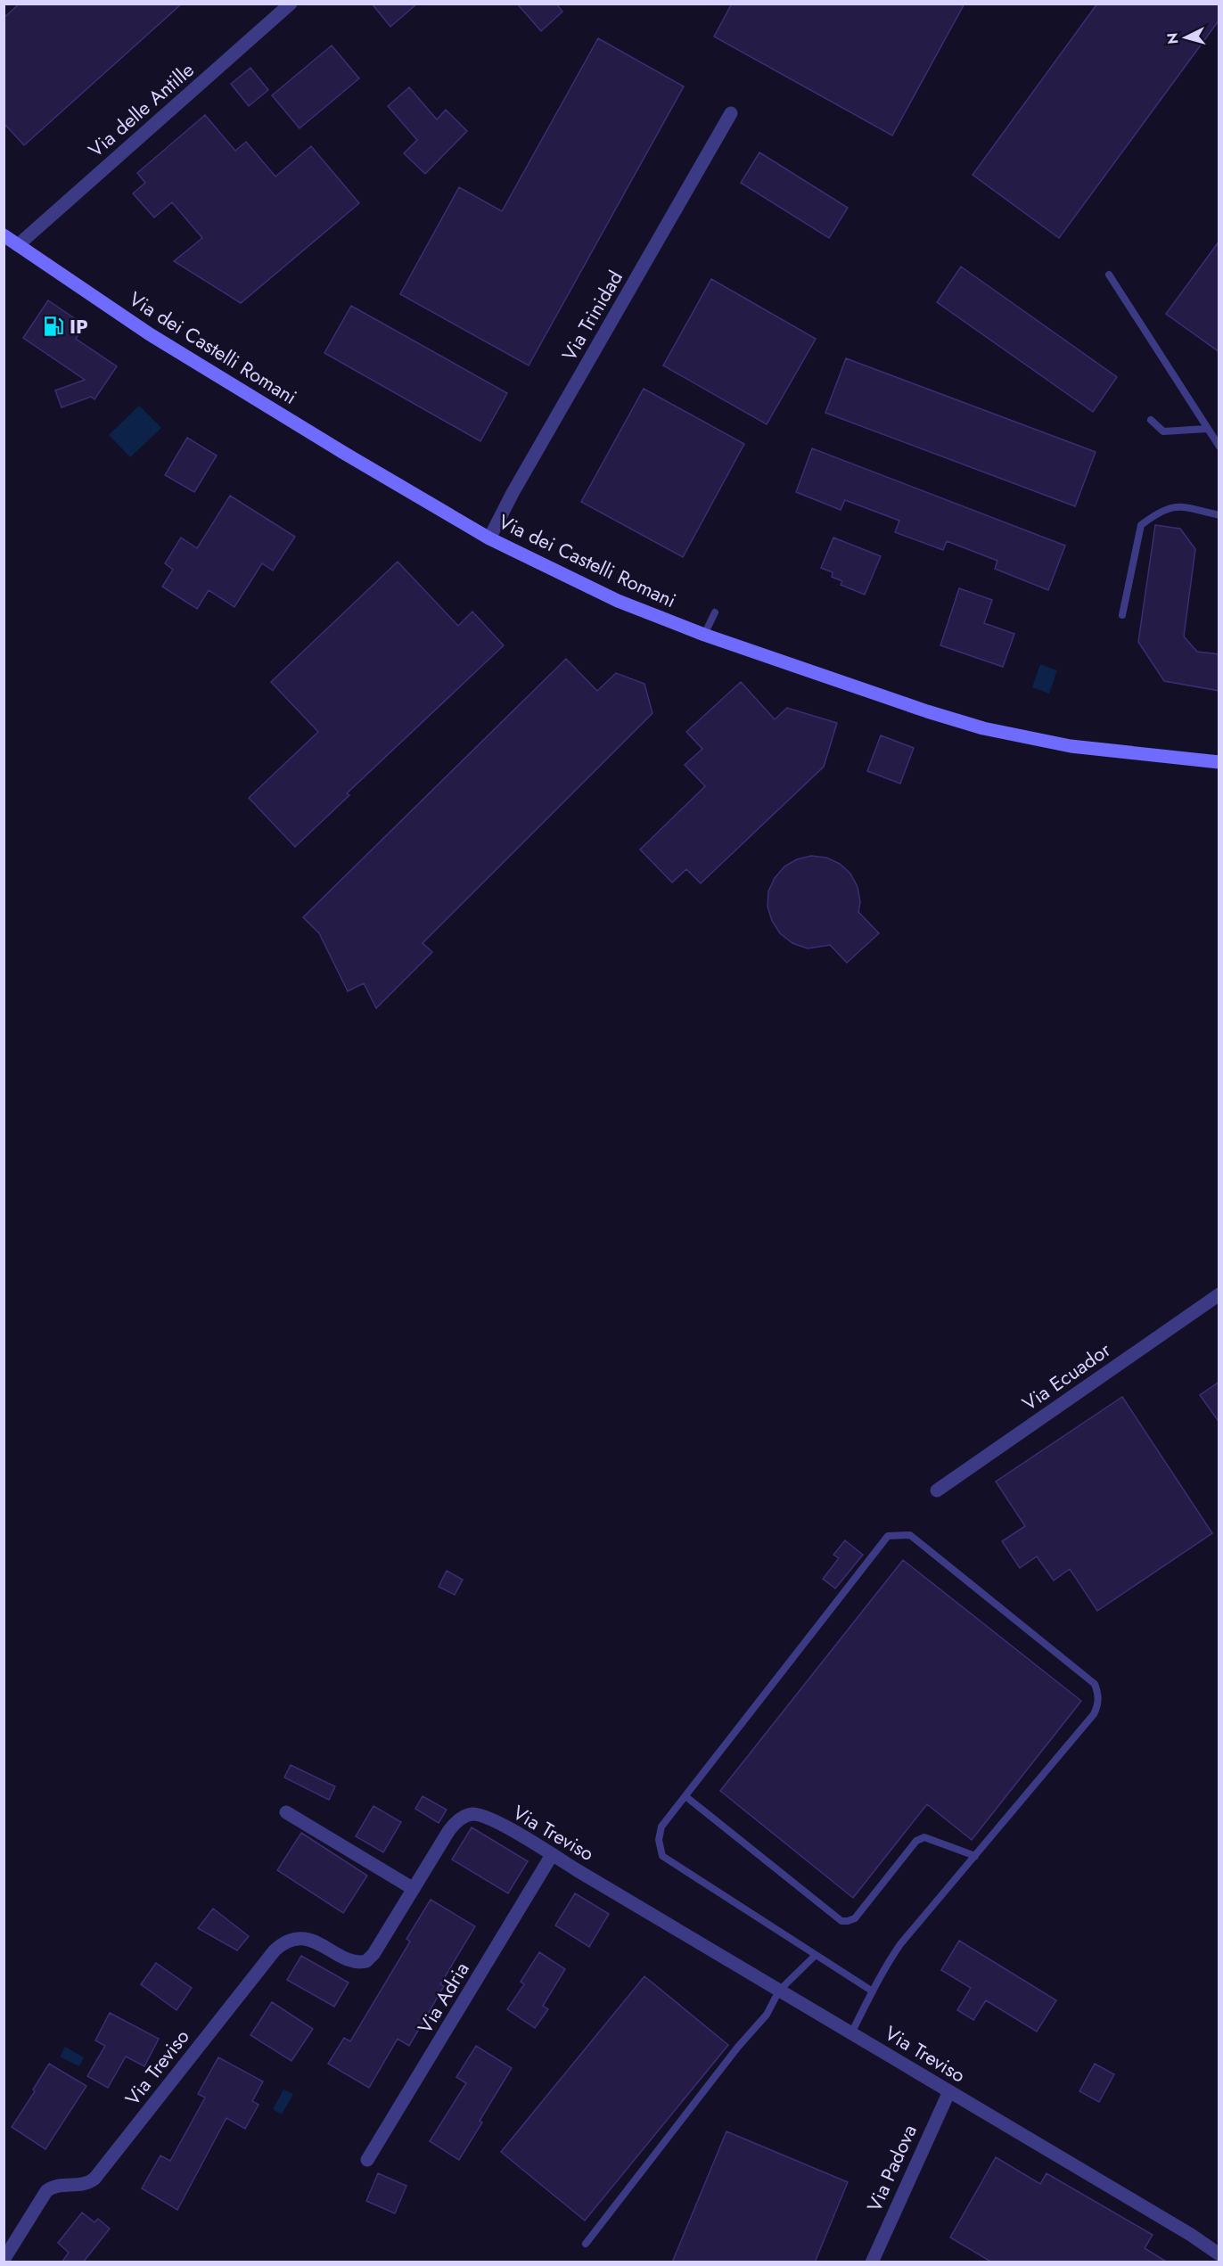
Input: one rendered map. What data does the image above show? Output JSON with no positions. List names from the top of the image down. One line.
{"streets":{"main road":["Via dei Castelli Romani"],"street":["Via delle Antille","Via Trinidad","Via Ecuador","Via Treviso","Via Adria","Via Padova"]},"crossings":[["Via delle Antille","Via dei Castelli Romani"],["Via Trinidad","Via dei Castelli Romani"],["Via Treviso","Via Adria"],["Via Treviso","Via Padova"]],"places":{"fuel station":["IP"]},"north":"left"}
